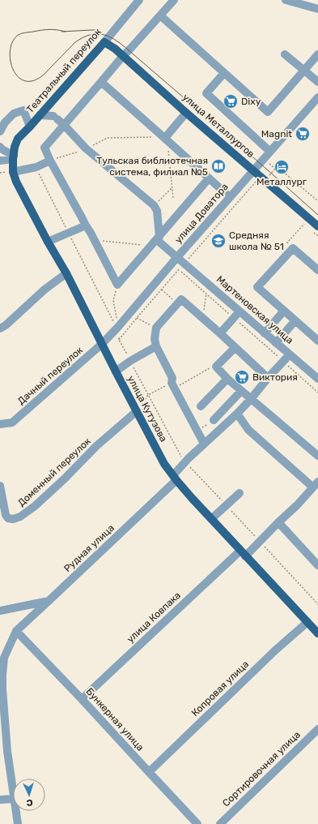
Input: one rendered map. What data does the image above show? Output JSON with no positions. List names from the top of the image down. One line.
{"streets":{"main road":["Театральный переулок","улица Металлургов","улица Кутузова"],"street":["улица Доватора","Мартеновская улица","Дачный переулок","Доменный переулок","Рудная улица","улица Ковпака","Копровая улица","Бункерная улица","Сортировочная улица"]},"crossings":[["Театральный переулок","улица Металлургов"],["Театральный переулок","улица Кутузова"],["улица Металлургов","улица Доватора"],["улица Доватора","Мартеновская улица"],["улица Доватора","Дачный переулок"],["улица Доватора","улица Кутузова"],["Мартеновская улица","Рудная улица"],["Дачный переулок","улица Кутузова"],["улица Кутузова","Доменный переулок"],["улица Кутузова","Рудная улица"],["улица Кутузова","улица Ковпака"],["улица Кутузова","Копровая улица"],["Рудная улица","Бункерная улица"],["улица Ковпака","Бункерная улица"],["Копровая улица","Бункерная улица"]],"places":{"supermarket":["Dixy","Magnit","Виктория"],"library":["Тульская библиотечная система, филиал №5"],"hotel":["Металлург"],"school or university":["Средняя школа № 51"]},"north":"bottom"}
